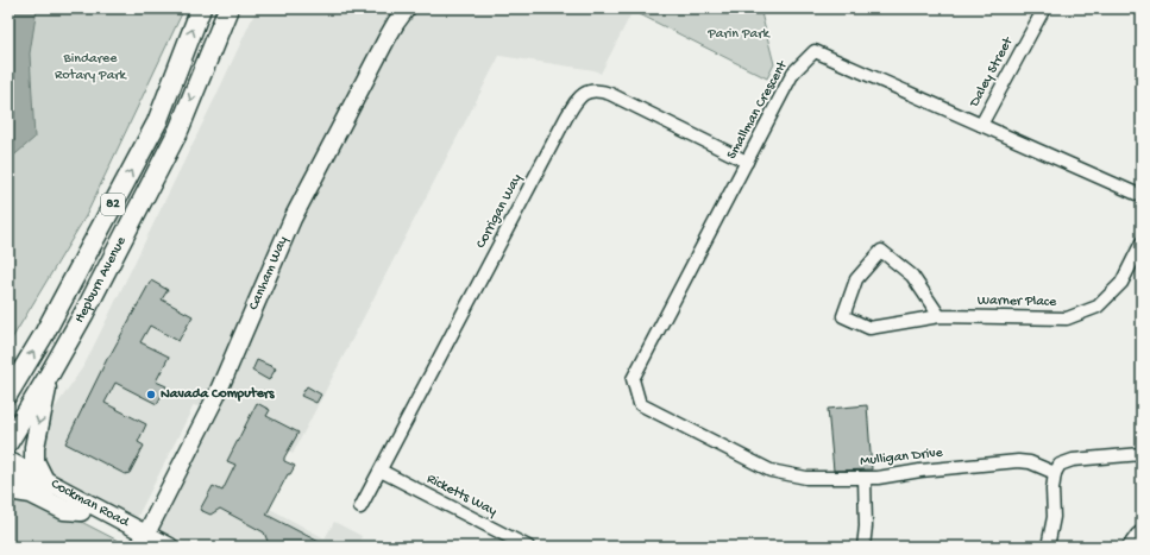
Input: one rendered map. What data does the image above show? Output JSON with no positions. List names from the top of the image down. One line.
{"streets":{"main road":["82","Canham Way","Hepburn Avenue","Cockman Road"],"street":["Daley Street","Smallman Crescent","Corrigan Way","Warner Place","Mulligan Drive","Ricketts Way"]},"crossings":[["Daley Street","Smallman Crescent"],["Smallman Crescent","Corrigan Way"],["Smallman Crescent","Mulligan Drive"],["Corrigan Way","Ricketts Way"],["Canham Way","Cockman Road"]],"parks":["Parin Park","Bindaree Rotary Park"],"places":["Navada Computers"]}
